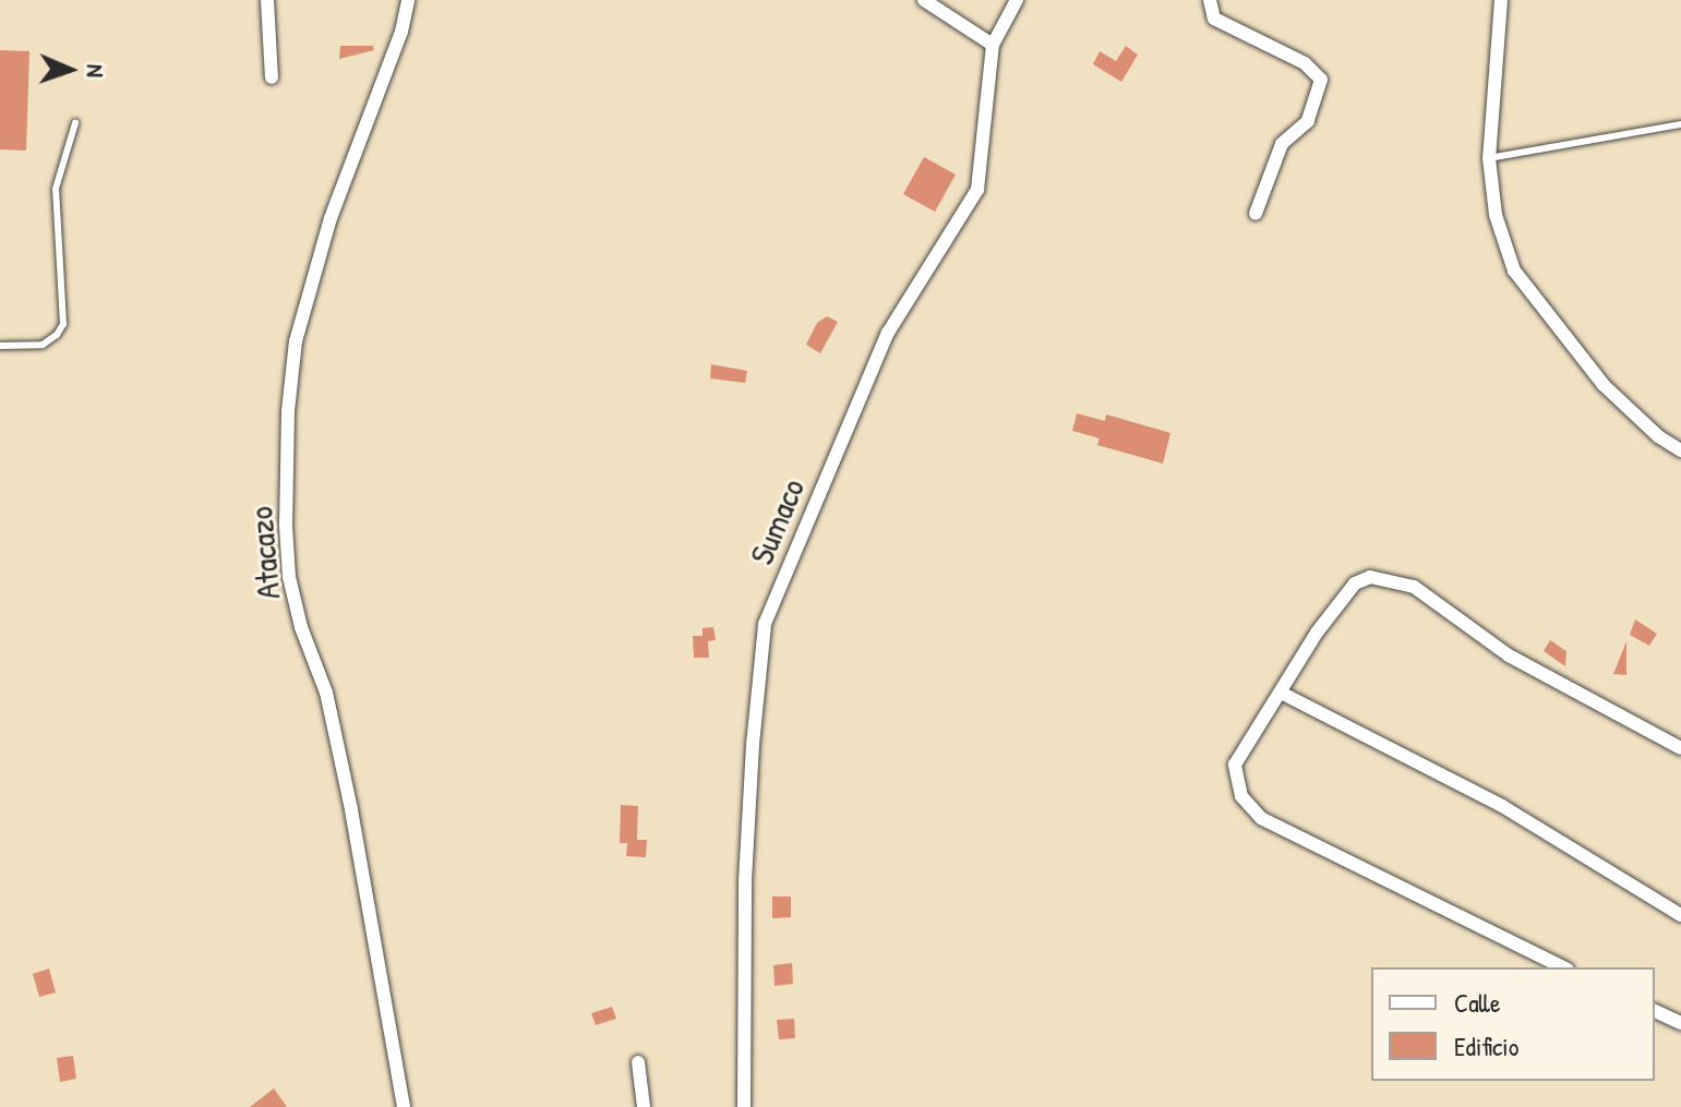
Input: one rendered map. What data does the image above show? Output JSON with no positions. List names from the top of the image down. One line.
{"streets":{"street":["Sumaco","Atacazo"]},"legend":["Calle","Edificio"],"north":"right"}
